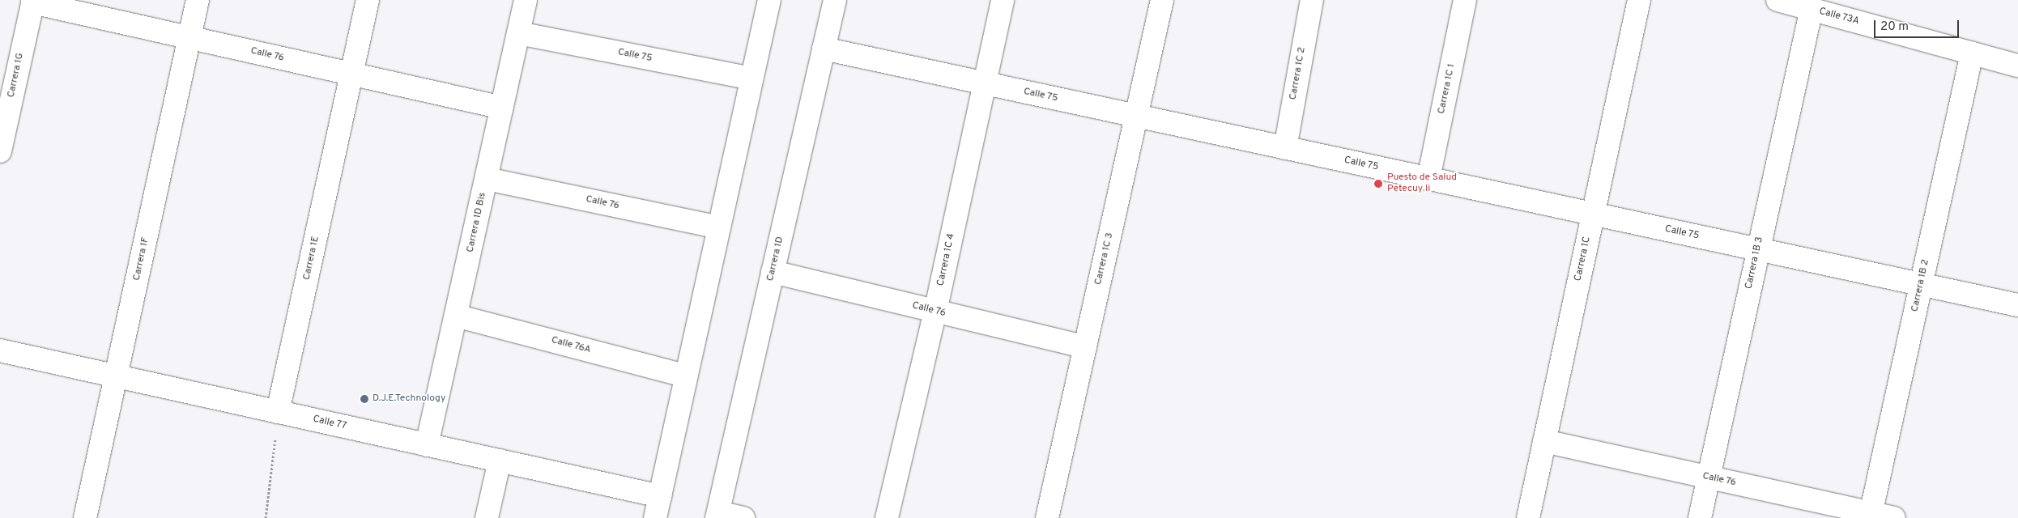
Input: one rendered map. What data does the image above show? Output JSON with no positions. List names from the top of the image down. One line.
{"streets":{"street":["Calle 73A","Calle 76","Calle 75","Carrera 1C 2","Carrera 1G","Carrera 1C 1","Carrera 1D Bis","Carrera 1E","Carrera 1F","Carrera 1D","Carrera 1C 3","Carrera 1C","Carrera 1C 4","Carrera 1B 3","Carrera 1B 2","Calle 76A","Calle 77"]},"crossings":[["Calle 73A","Carrera 1B 3"],["Calle 73A","Carrera 1B 2"],["Calle 76","Carrera 1G"],["Calle 76","Carrera 1D Bis"],["Calle 76","Carrera 1E"],["Calle 76","Carrera 1F"],["Calle 76","Carrera 1D"],["Calle 76","Carrera 1C 3"],["Calle 76","Carrera 1C"],["Calle 76","Carrera 1C 4"],["Calle 76","Carrera 1B 3"],["Calle 76","Carrera 1B 2"],["Calle 75","Carrera 1C 2"],["Calle 75","Carrera 1C 1"],["Calle 75","Carrera 1D Bis"],["Calle 75","Carrera 1D"],["Calle 75","Carrera 1C 3"],["Calle 75","Carrera 1C"],["Calle 75","Carrera 1C 4"],["Calle 75","Carrera 1B 3"],["Calle 75","Carrera 1B 2"],["Carrera 1D Bis","Calle 76A"],["Carrera 1D Bis","Calle 77"],["Carrera 1E","Calle 77"],["Carrera 1F","Calle 77"]],"places":["Puesto de Salud Petecuy Ii","D.J.E.Technology"],"scale_bar":"20 m"}
